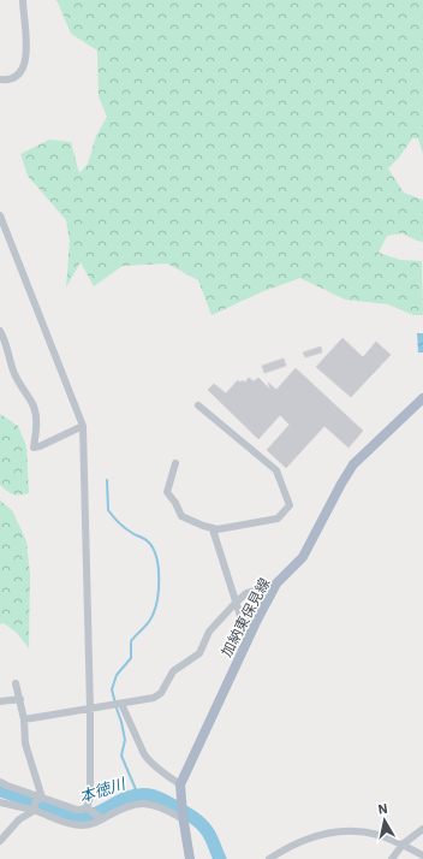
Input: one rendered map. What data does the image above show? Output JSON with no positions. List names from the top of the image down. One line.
{"streets":{"main road":["加納東保見線"]},"water":["本徳川"],"north":"top"}
